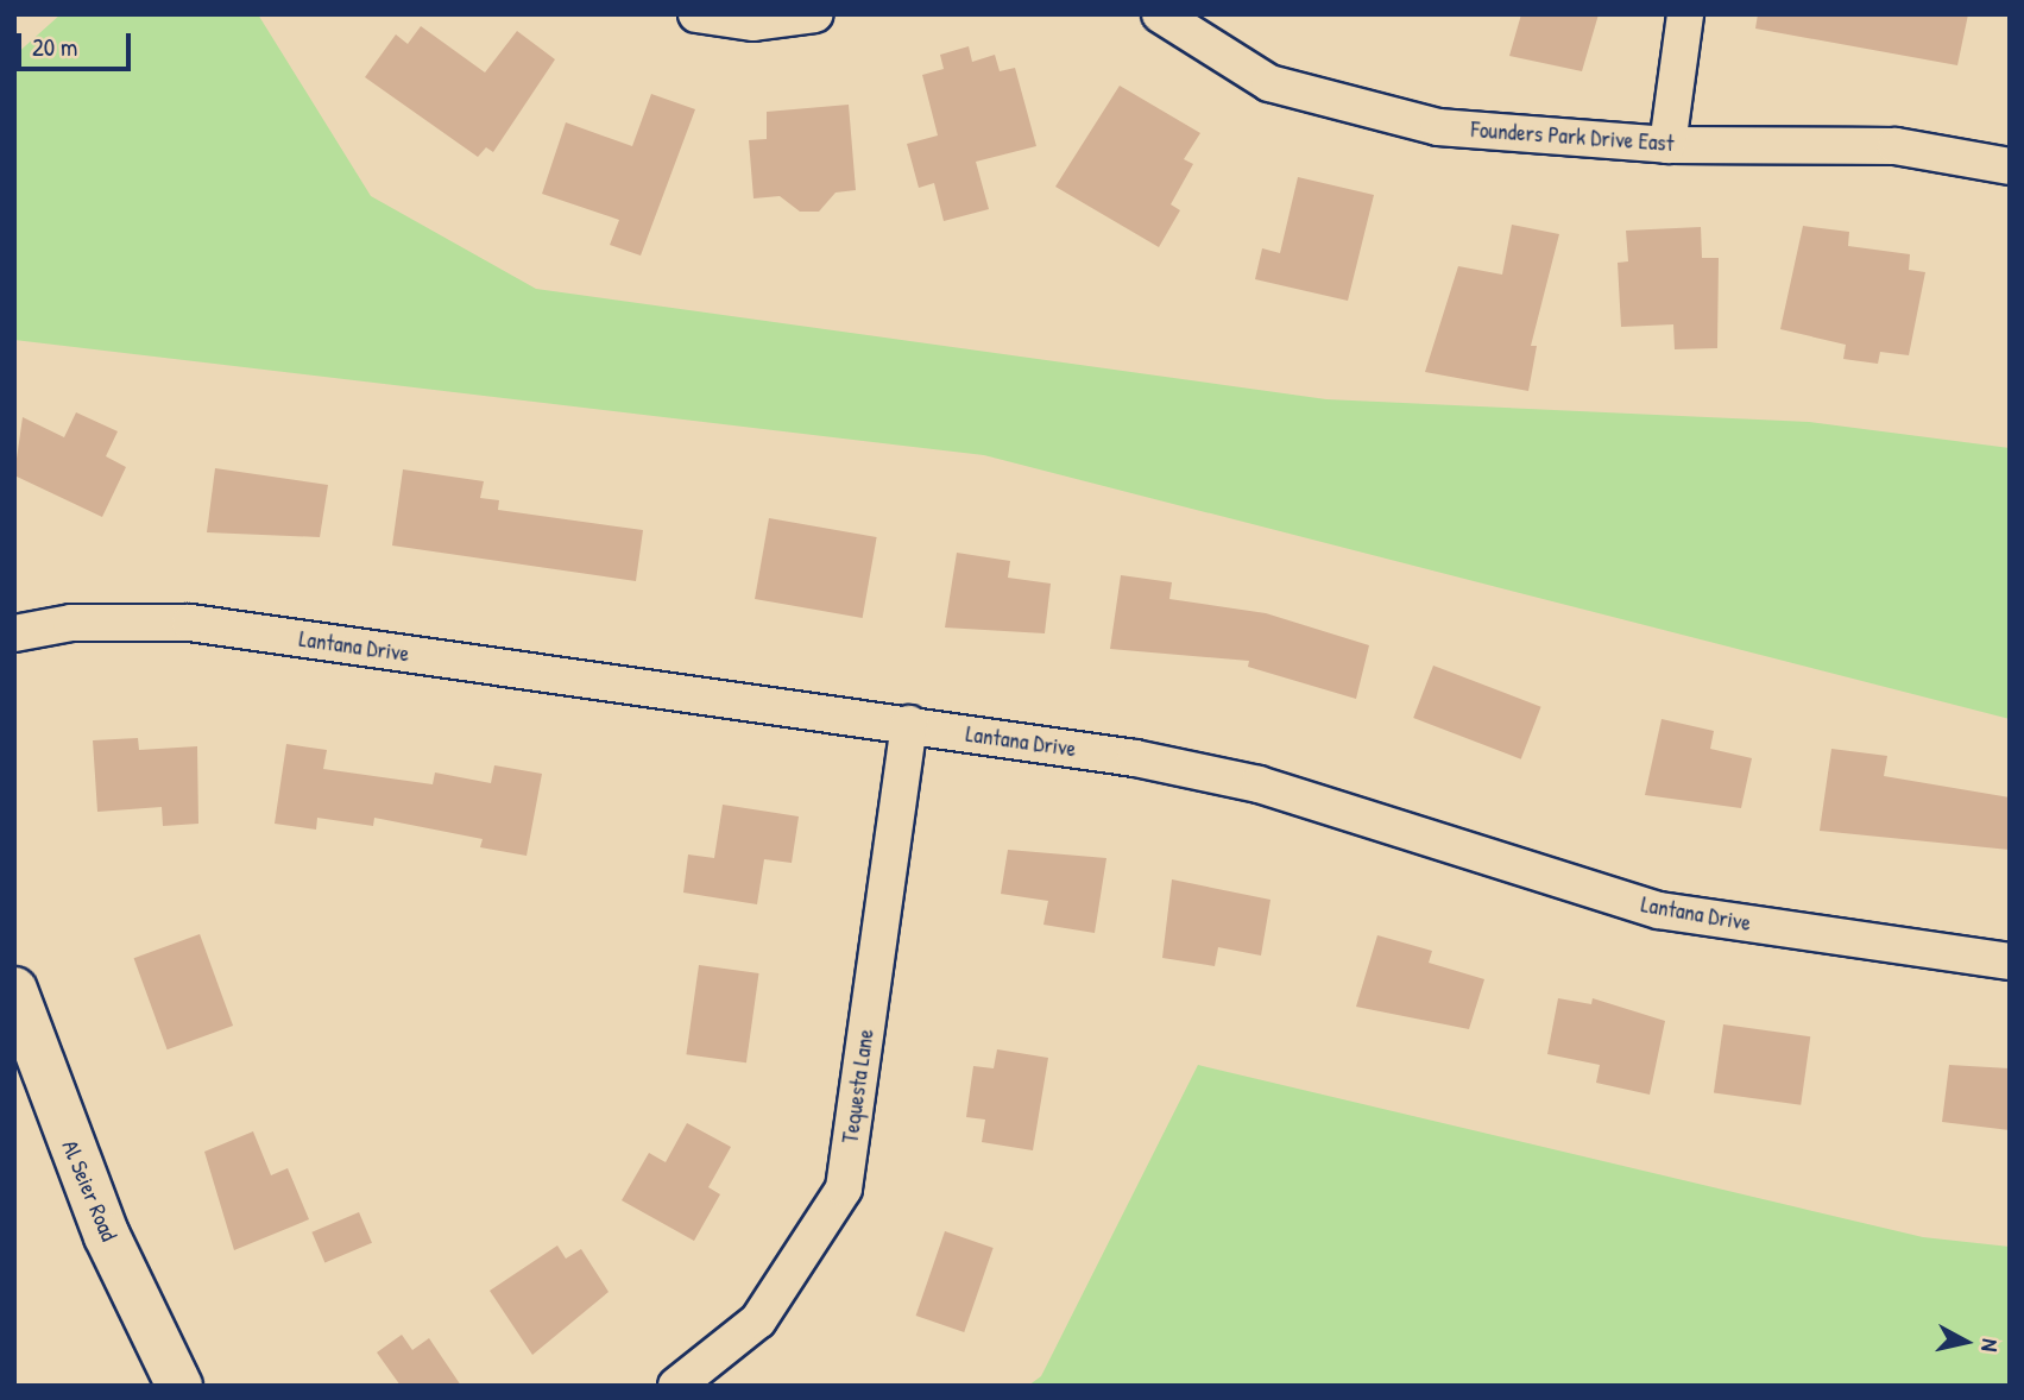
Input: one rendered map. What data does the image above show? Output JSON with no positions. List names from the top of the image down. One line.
{"streets":{"street":["Founders Park Drive East","Lantana Drive","Tequesta Lane","Al Seier Road"]},"crossings":[["Lantana Drive","Tequesta Lane"]],"scale_bar":"20 m","north":"right"}
